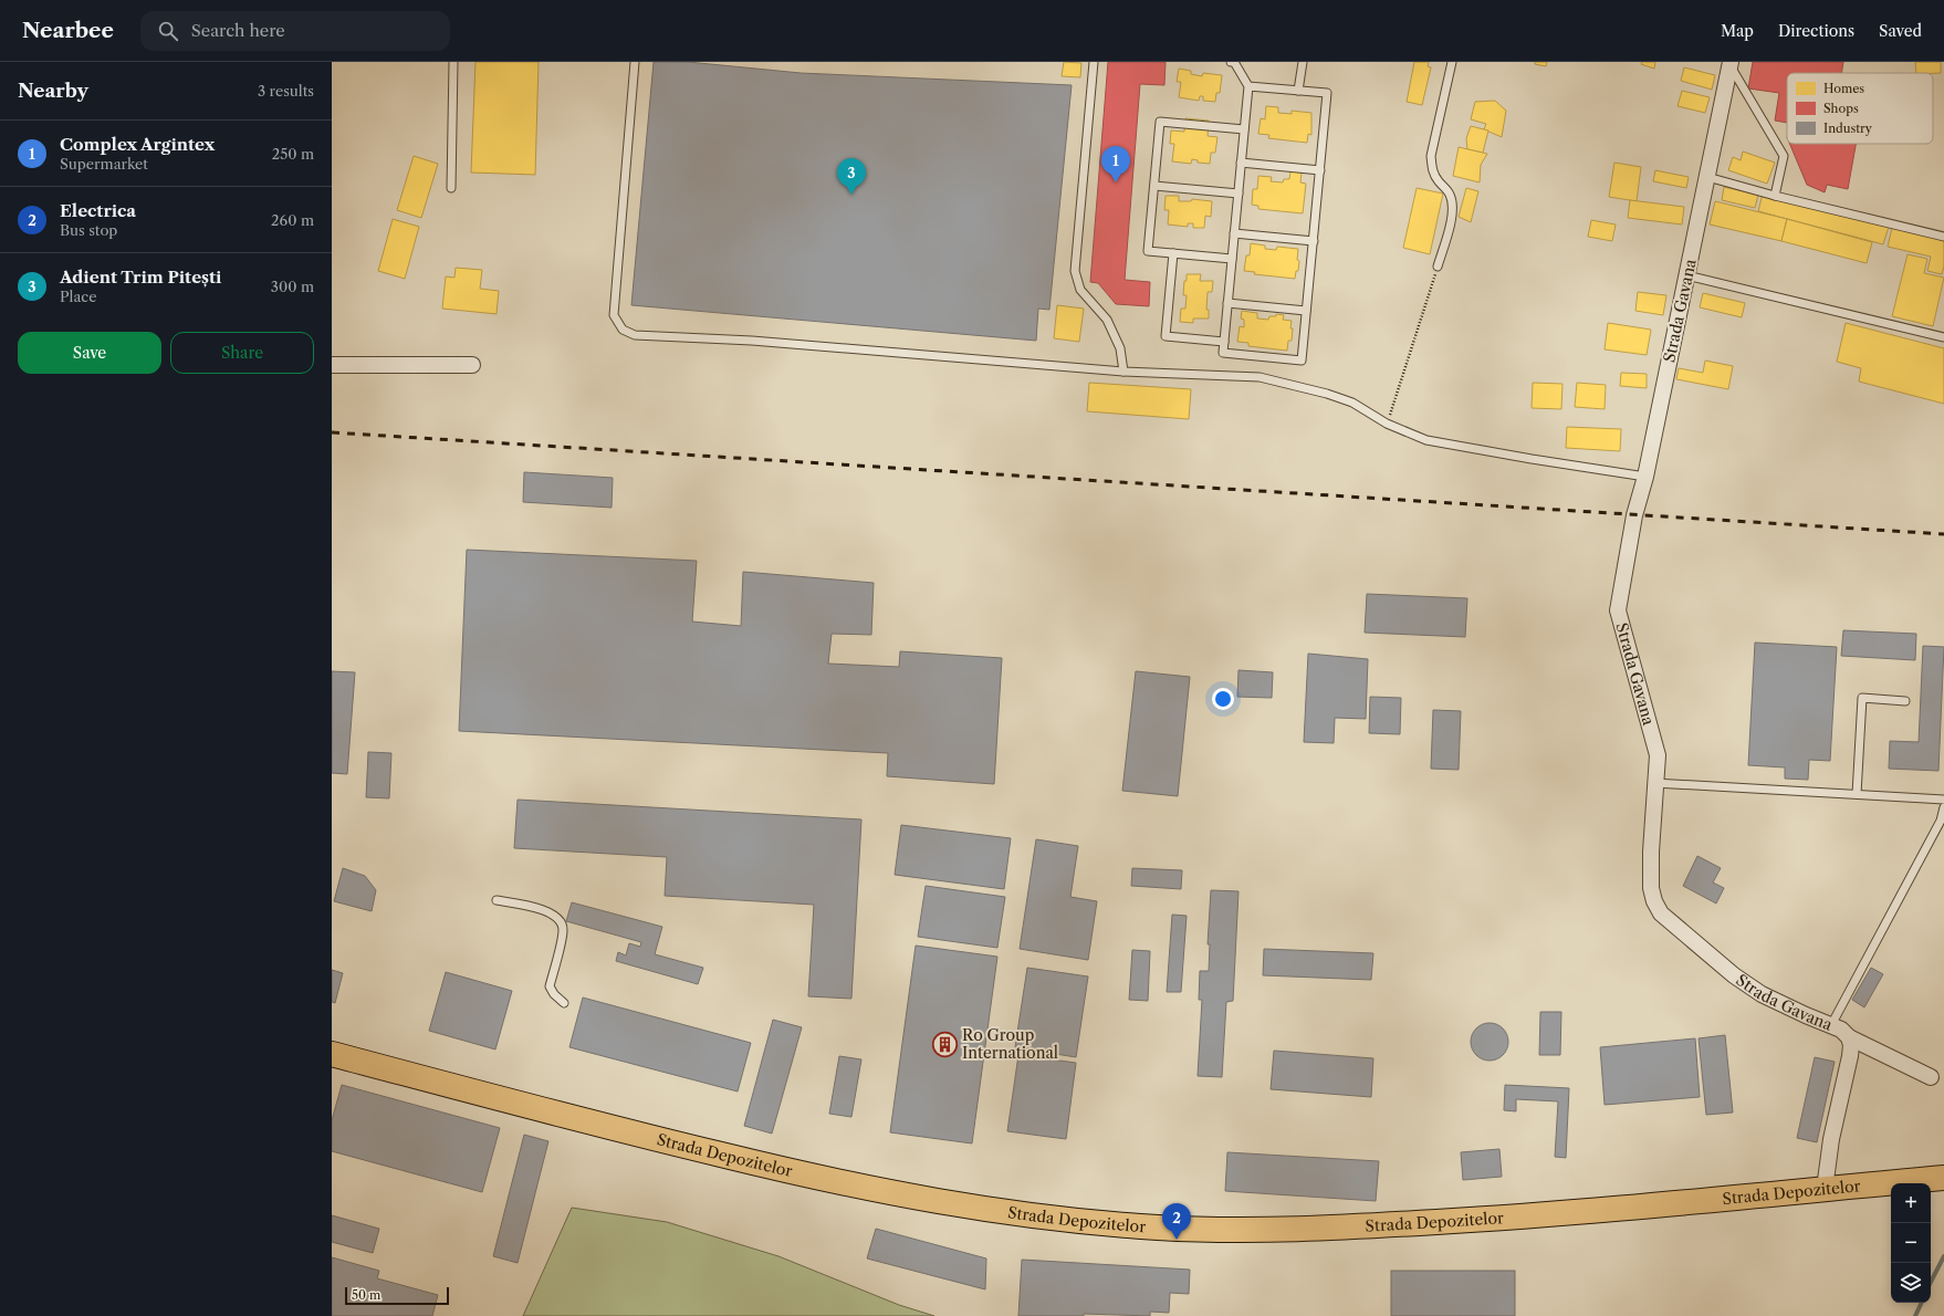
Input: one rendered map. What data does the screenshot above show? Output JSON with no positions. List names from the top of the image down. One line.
{"streets":{"main road":["Strada Depozitelor"],"street":["Strada Gavana"]},"crossings":[["Strada Gavana","Strada Depozitelor"]],"places":{"building":["Ro Group International"]},"legend":["Homes","Shops","Industry"],"scale_bar":"50 m","page":{"header":"Nearbee","search":"Search here","nav":["Map","Directions","Saved"],"heading":["Nearby","3 results"],"list":[{"mark":"1","name":"Complex Argintex","note":"Supermarket","value":"250 m"},{"mark":"2","name":"Electrica","note":"Bus stop","value":"260 m"},{"mark":"3","name":"Adient Trim Pitești","note":"Place","value":"300 m"}],"pins":["1","3","2"],"buttons":["Save","Share"],"map_buttons":["+","−"],"scale":"50 m"}}
